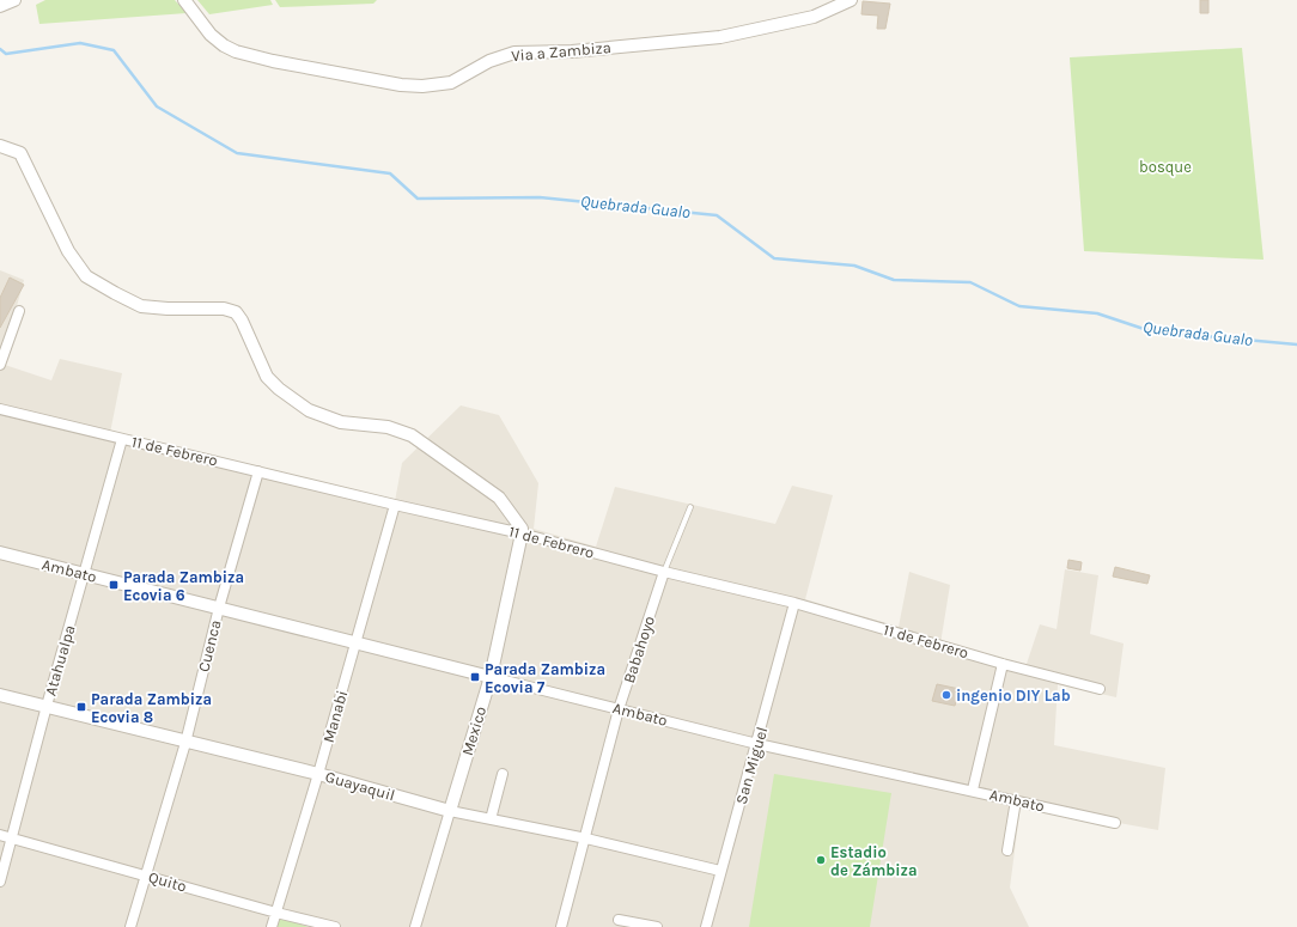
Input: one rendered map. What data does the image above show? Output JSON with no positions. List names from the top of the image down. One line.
{"streets":{"street":["Via a Zambiza","11 de Febrero","Ambato","Cuenca","Babahoyo","Atahualpa","Manabi","Mexico","San Miguel","Guayaquil","Quito"]},"crossings":[["11 de Febrero","Cuenca"],["11 de Febrero","Babahoyo"],["11 de Febrero","Atahualpa"],["11 de Febrero","Manabi"],["11 de Febrero","Mexico"],["11 de Febrero","San Miguel"],["Ambato","Cuenca"],["Ambato","Babahoyo"],["Ambato","Atahualpa"],["Ambato","Manabi"],["Ambato","Mexico"],["Ambato","San Miguel"],["Cuenca","Guayaquil"],["Cuenca","Quito"],["Babahoyo","Guayaquil"],["Atahualpa","Guayaquil"],["Atahualpa","Quito"],["Manabi","Guayaquil"],["Manabi","Quito"],["Mexico","Guayaquil"],["San Miguel","Guayaquil"]],"water":["Quebrada Gualo"],"parks":["bosque"],"places":{"transit":["Parada Zambiza Ecovia 6","Parada Zambiza Ecovia 7","Parada Zambiza Ecovia 8"],"other":["ingenio DIY Lab","Estadio de Zámbiza"]}}
